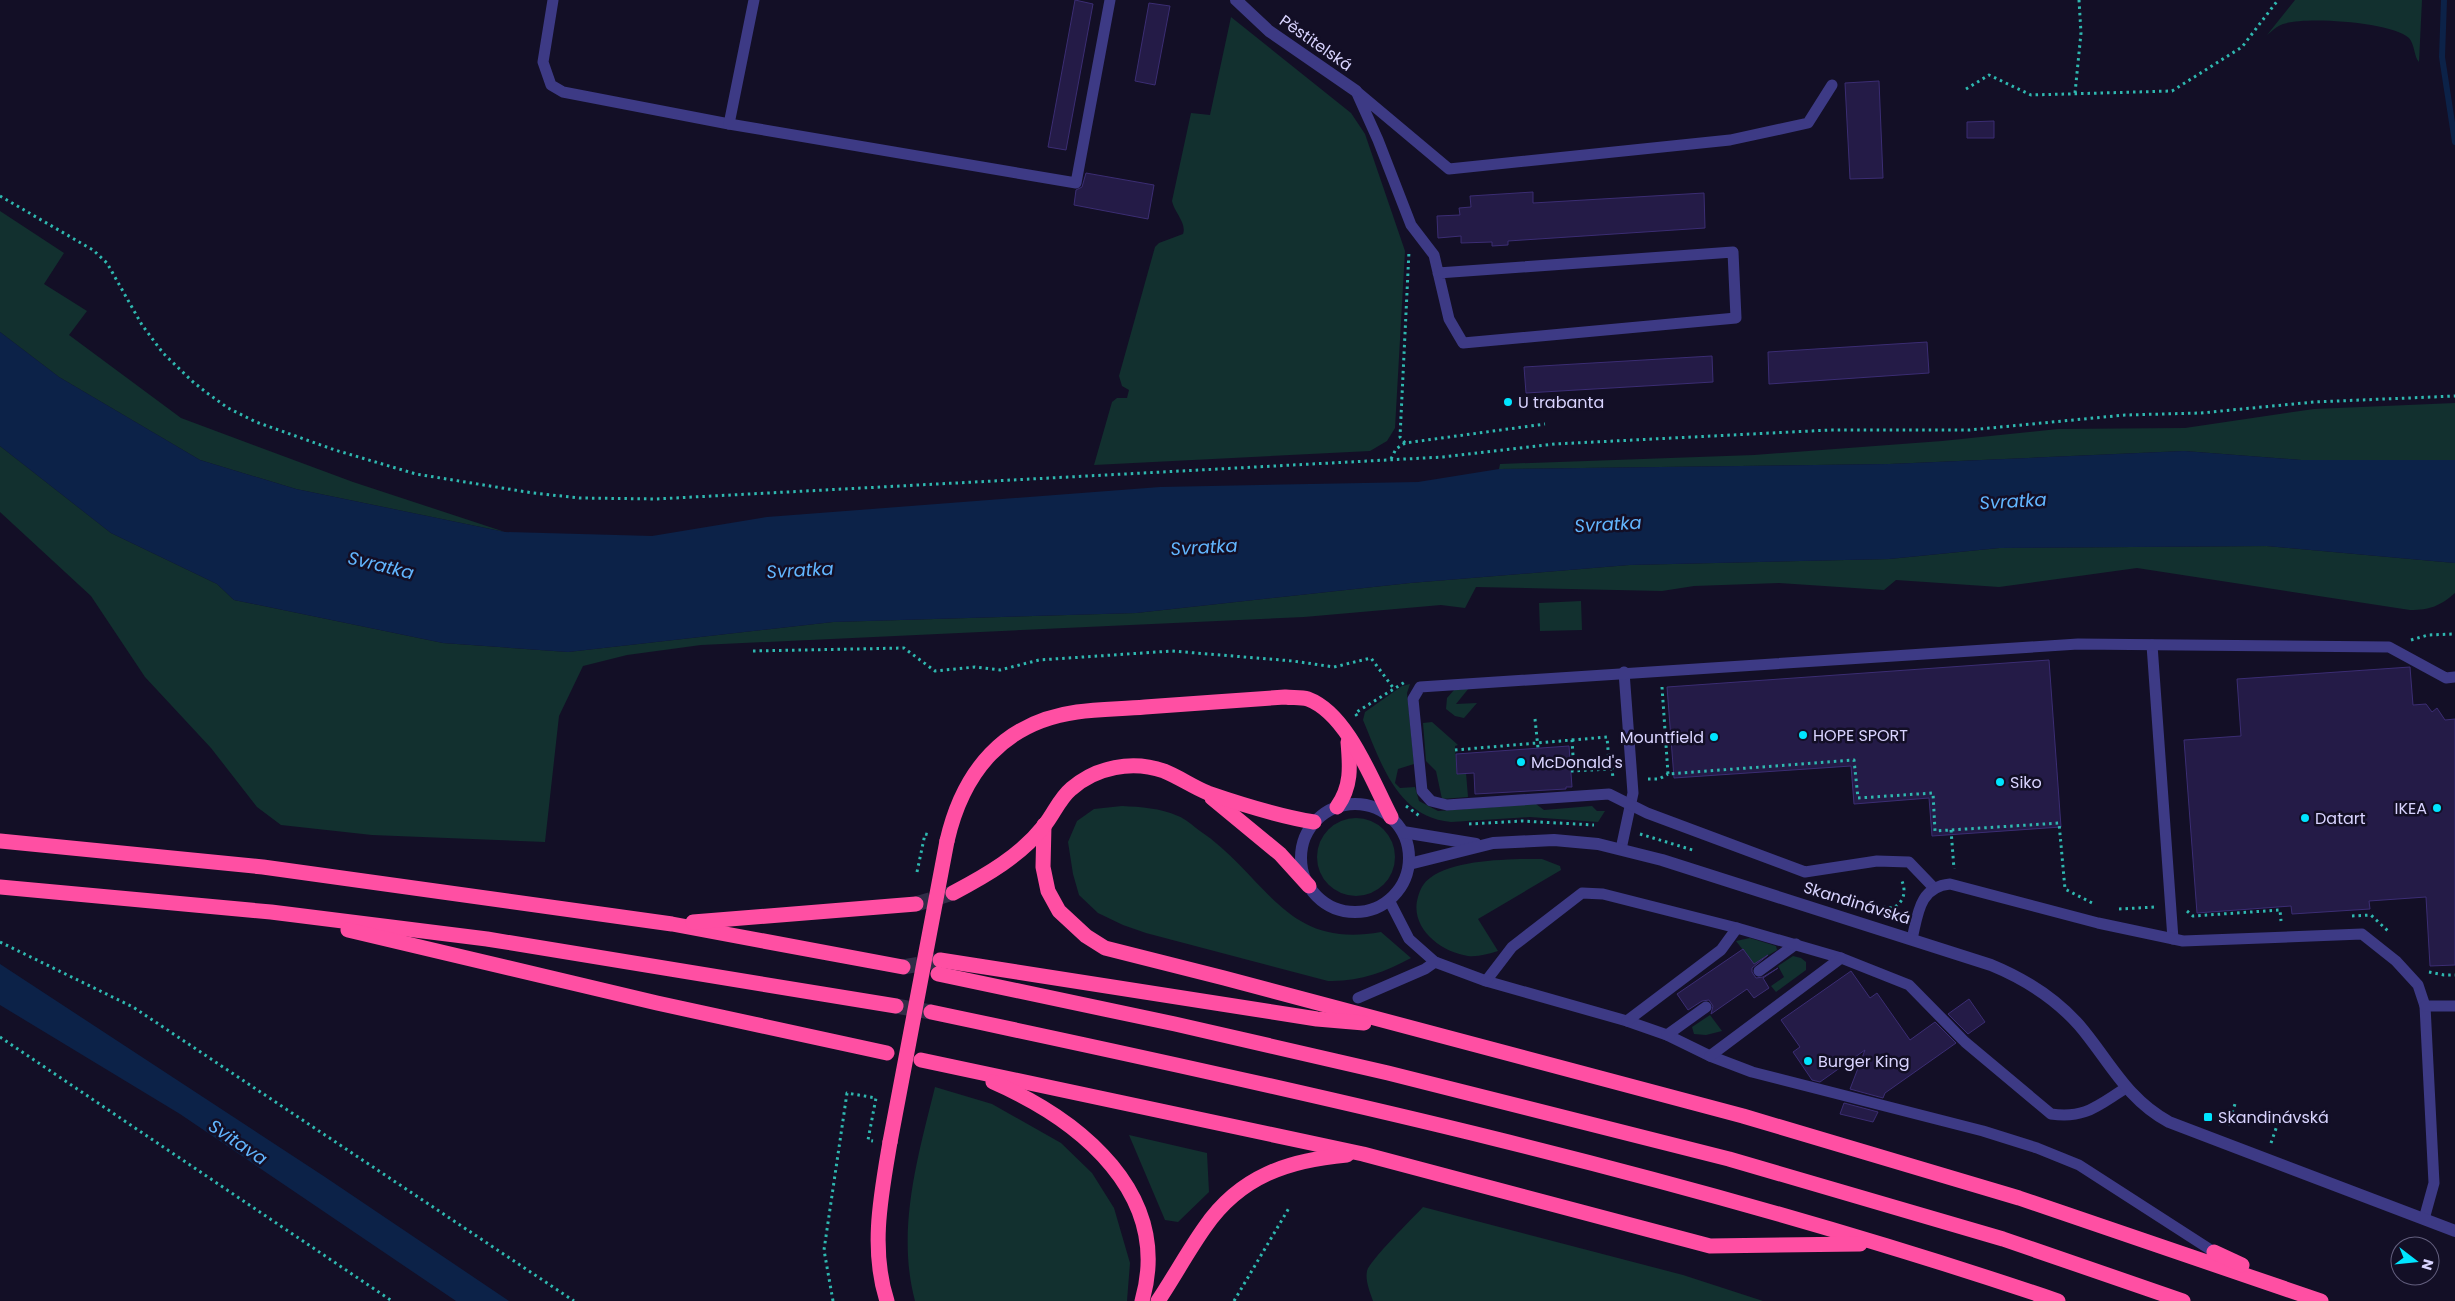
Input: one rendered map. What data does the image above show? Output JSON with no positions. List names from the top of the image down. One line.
{"streets":{"street":["Pěstitelská","Skandinávská"]},"water":["Svratka","Svitava"],"places":{"other":["U trabanta","HOPE SPORT","Mountfield","McDonald's","Siko","IKEA","Datart","Burger King"],"transit":["Skandinávská"]},"north":"right"}
